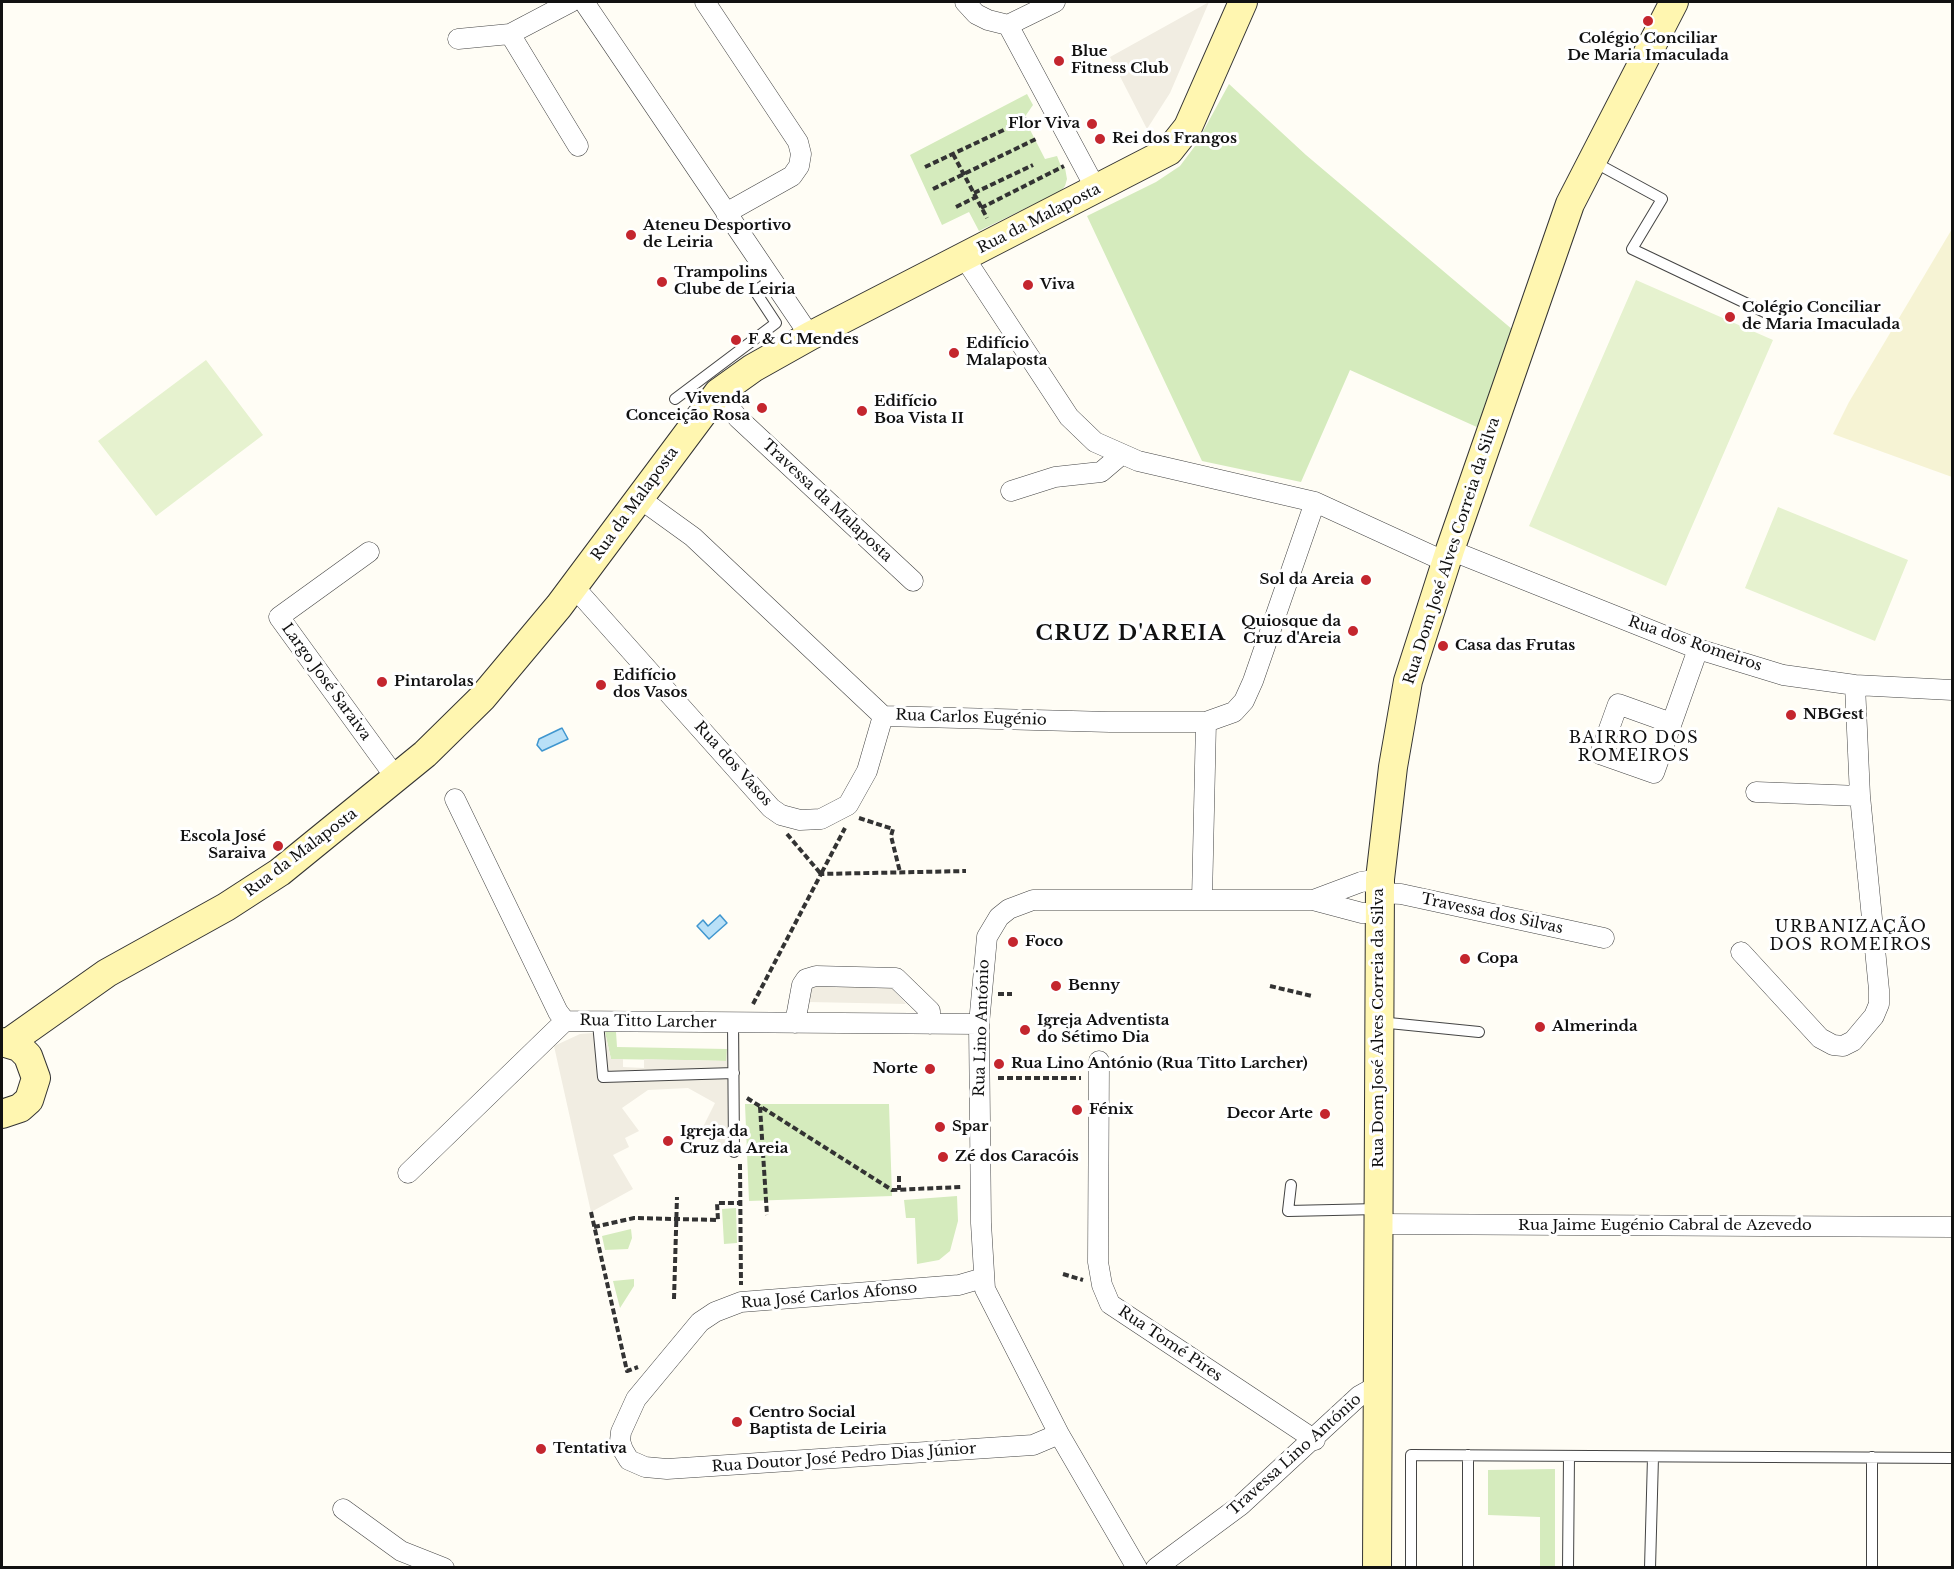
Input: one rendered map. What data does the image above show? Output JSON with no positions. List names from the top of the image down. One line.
{"streets":{"street":["Rua da Malaposta","Travessa da Malaposta","Rua Dom José Alves Correia da Silva","Rua dos Romeiros","Largo José Saraiva","Rua Carlos Eugénio","Rua dos Vasos","Travessa dos Silvas","Rua Titto Larcher","Rua Lino António","Rua Jaime Eugénio Cabral de Azevedo","Rua José Carlos Afonso","Rua Tomé Pires","Travessa Lino António","Rua Doutor José Pedro Dias Júnior"]},"crossings":[["Rua da Malaposta","Travessa da Malaposta"],["Rua da Malaposta","Rua dos Romeiros"],["Rua da Malaposta","Largo José Saraiva"],["Rua da Malaposta","Rua Carlos Eugénio"],["Rua da Malaposta","Rua dos Vasos"],["Rua Dom José Alves Correia da Silva","Rua dos Romeiros"],["Rua Dom José Alves Correia da Silva","Travessa dos Silvas"],["Rua Dom José Alves Correia da Silva","Rua Lino António"],["Rua Dom José Alves Correia da Silva","Rua Jaime Eugénio Cabral de Azevedo"],["Rua Dom José Alves Correia da Silva","Travessa Lino António"],["Rua Carlos Eugénio","Rua dos Vasos"],["Travessa dos Silvas","Rua Lino António"],["Rua Titto Larcher","Rua Lino António"],["Rua Lino António","Rua José Carlos Afonso"],["Rua Lino António","Rua Doutor José Pedro Dias Júnior"],["Rua José Carlos Afonso","Rua Doutor José Pedro Dias Júnior"],["Rua Tomé Pires","Travessa Lino António"]],"districts":["CRUZ D'AREIA","BAIRRO DOS ROMEIROS","URBANIZAÇÃO DOS ROMEIROS"],"places":["Colégio Conciliar De Maria Imaculada","Blue Fitness Club","Flor Viva","Rei dos Frangos","Ateneu Desportivo de Leiria","Trampolins Clube de Leiria","Viva","Colégio Conciliar de Maria Imaculada","F & C Mendes","Edifício Malaposta","Vivenda Conceição Rosa","Edifício Boa Vista II","Sol da Areia","Quiosque da Cruz d'Areia","Casa das Frutas","Pintarolas","Edifício dos Vasos","NBGest","Escola José Saraiva","Foco","Copa","Benny","Almerinda","Igreja Adventista do Sétimo Dia","Rua Lino António (Rua Titto Larcher)","Norte","Fénix","Decor Arte","Spar","Igreja da Cruz da Areia","Zé dos Caracóis","Centro Social Baptista de Leiria","Tentativa"]}
